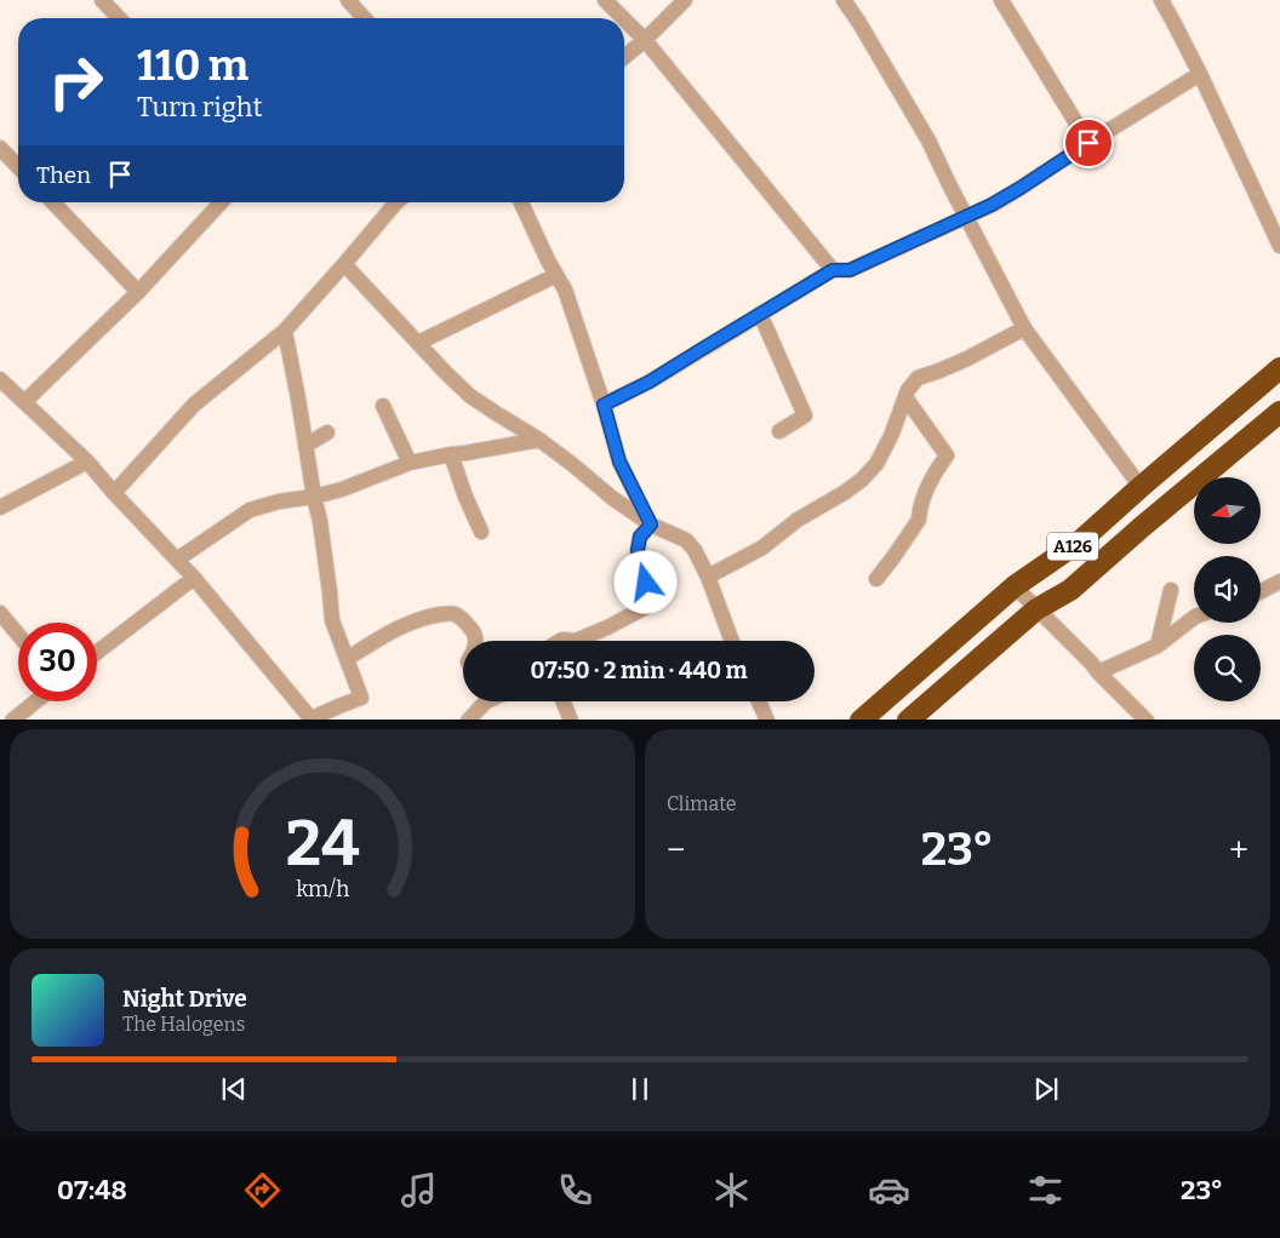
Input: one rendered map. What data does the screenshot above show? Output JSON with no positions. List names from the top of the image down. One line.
{"streets":{"highway":["A126"]},"north":"left","page":{"turn":["110 m","Turn right"],"then":"Then","limit":"30","trip":"07:50 · 2 min · 440 m","tile":"Climate","heat":["−","23°","+"],"song":["Night Drive","The Halogens"],"tabs":["07:48","23°"],"gauge":["24","km/h"]}}
